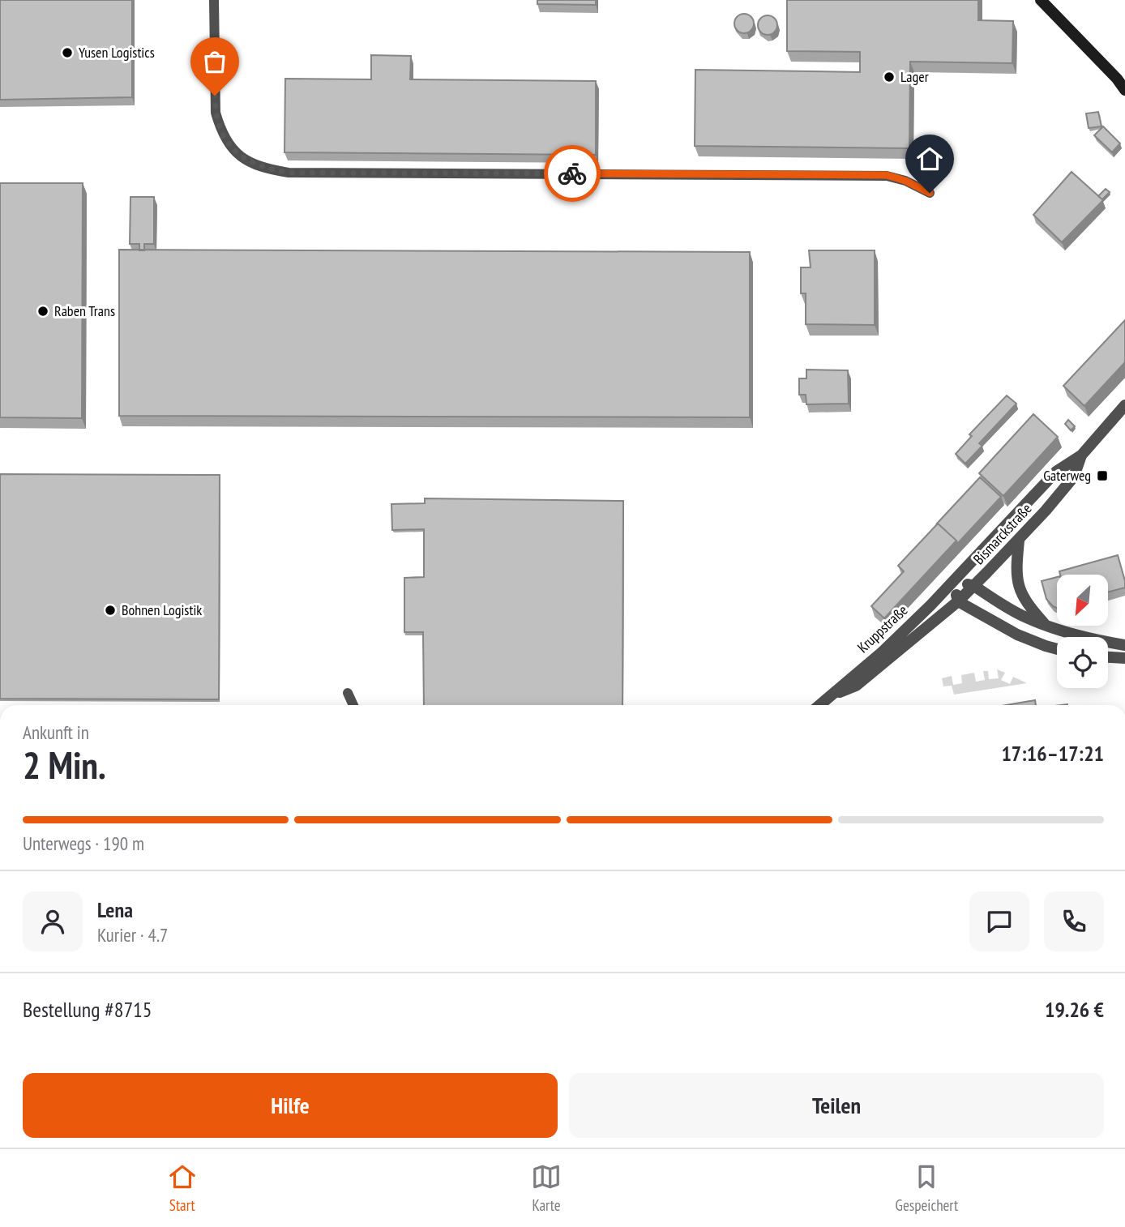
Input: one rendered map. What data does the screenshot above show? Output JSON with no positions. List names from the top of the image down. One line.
{"streets":{"street":["Bismarckstraße","Kruppstraße"]},"crossings":[["Bismarckstraße","Kruppstraße"]],"places":{"other":["Yusen Logistics","Lager","Raben Trans","Bohnen Logistik"],"transit":["Gaterweg"]},"north":"bottom left","page":{"heading":["2 Min.","Ankunft in","17:16–17:21"],"panel":["Lena","Kurier · 4.7","Bestellung #8715","19.26 €"],"bar":"Unterwegs · 190 m","buttons":["Hilfe","Teilen"],"tabs":["Start","Karte","Gespeichert"]}}
